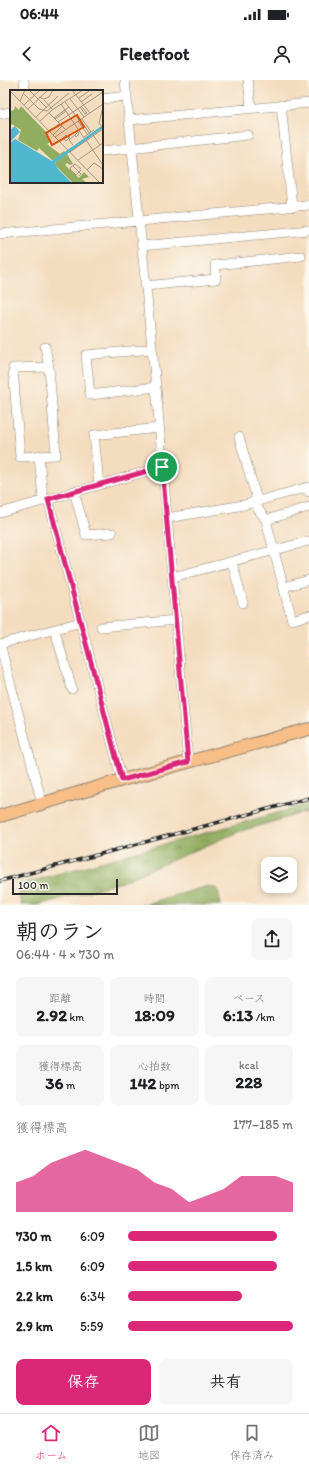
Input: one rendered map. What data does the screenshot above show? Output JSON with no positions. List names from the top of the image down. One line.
{"scale_bar":"100 m","page":{"status":"06:44","header":"Fleetfoot","scale":"100 m","heading":["朝のラン","06:44 · 4 × 730 m"],"stats":[["距離","2.92 km"],["時間","18:09"],["ペース","6:13 /km"],["獲得標高","36 m"],["心拍数","142 bpm"],["kcal","228"]],"chart":["獲得標高","177–185 m"],"list":[{"name":"730 m","note":"6:09"},{"name":"1.5 km","note":"6:09"},{"name":"2.2 km","note":"6:34"},{"name":"2.9 km","note":"5:59"}],"buttons":["保存","共有"],"tabs":["ホーム","地図","保存済み"]}}
